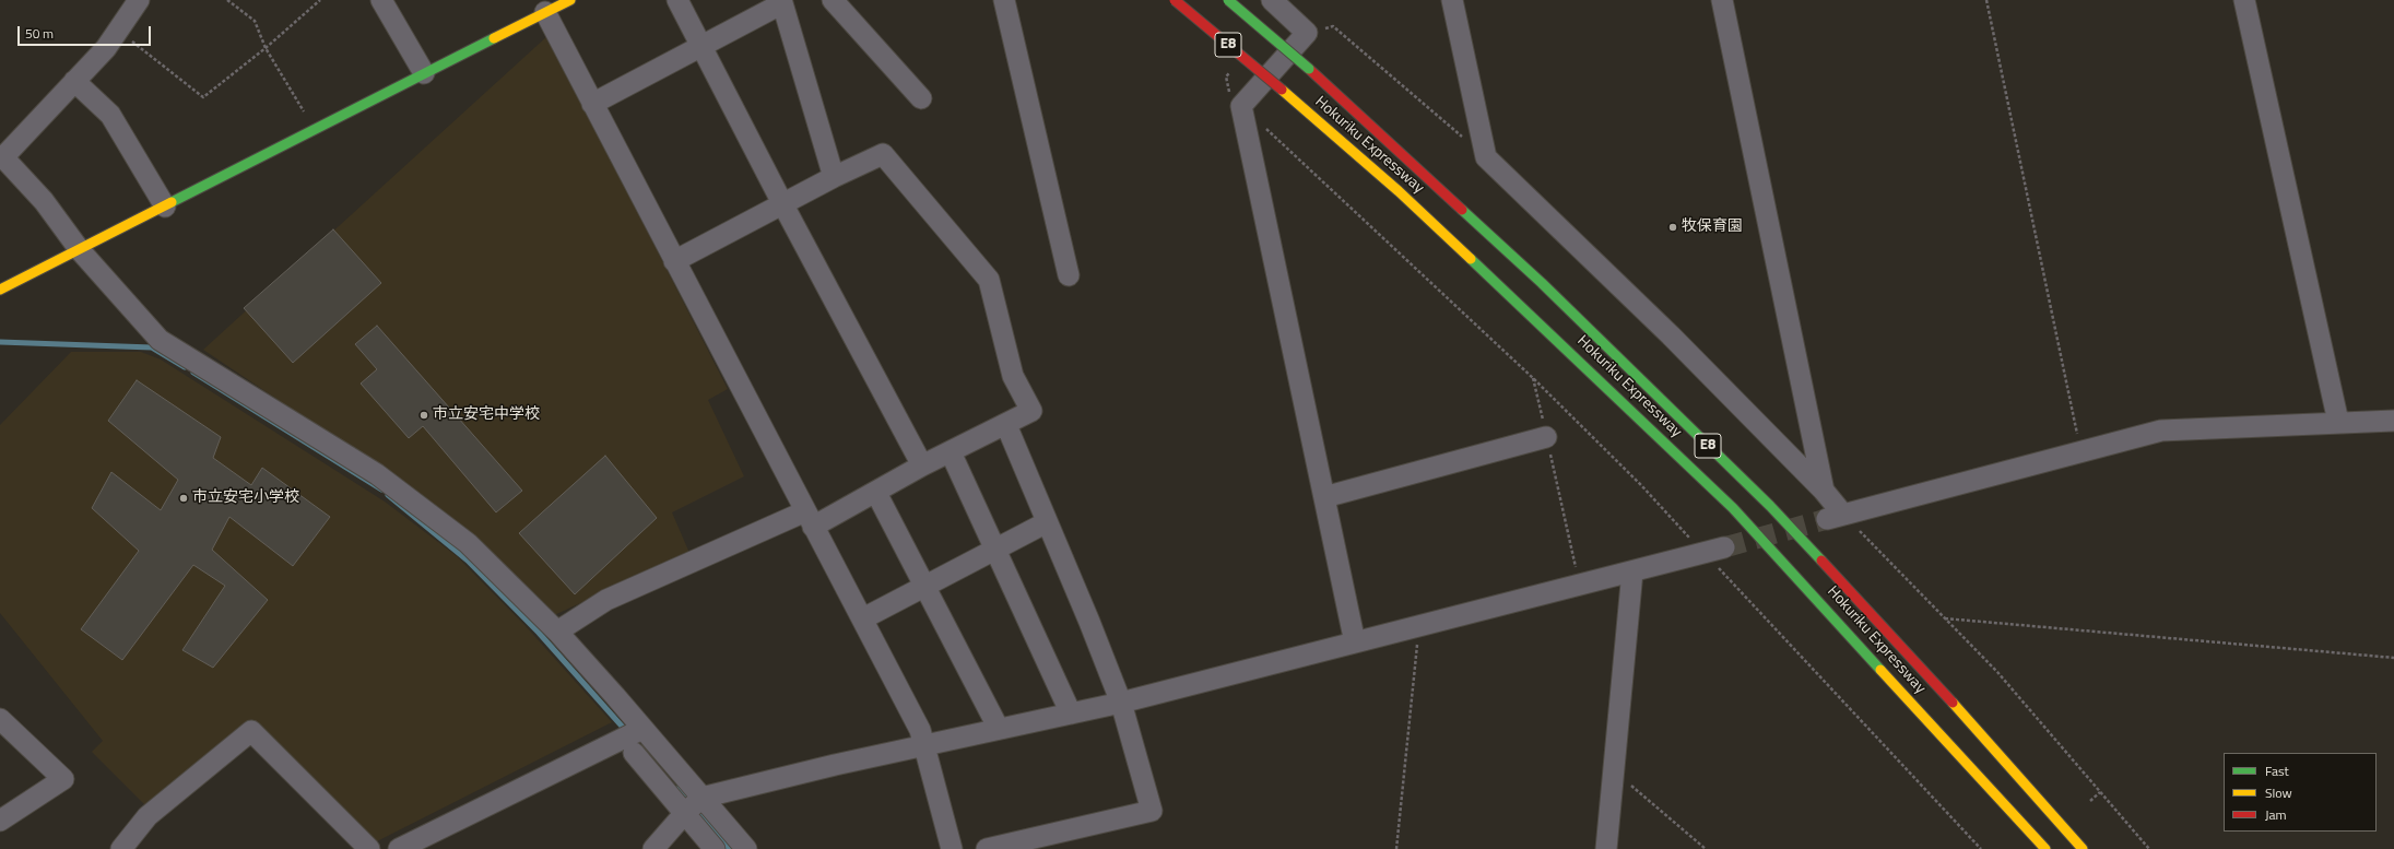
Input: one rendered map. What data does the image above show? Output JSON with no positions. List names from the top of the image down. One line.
{"streets":{"main road":["E8","Hokuriku Expressway"]},"places":["牧保育園","市立安宅中学校","市立安宅小学校"],"legend":["Fast","Slow","Jam"],"scale_bar":"50 m"}
